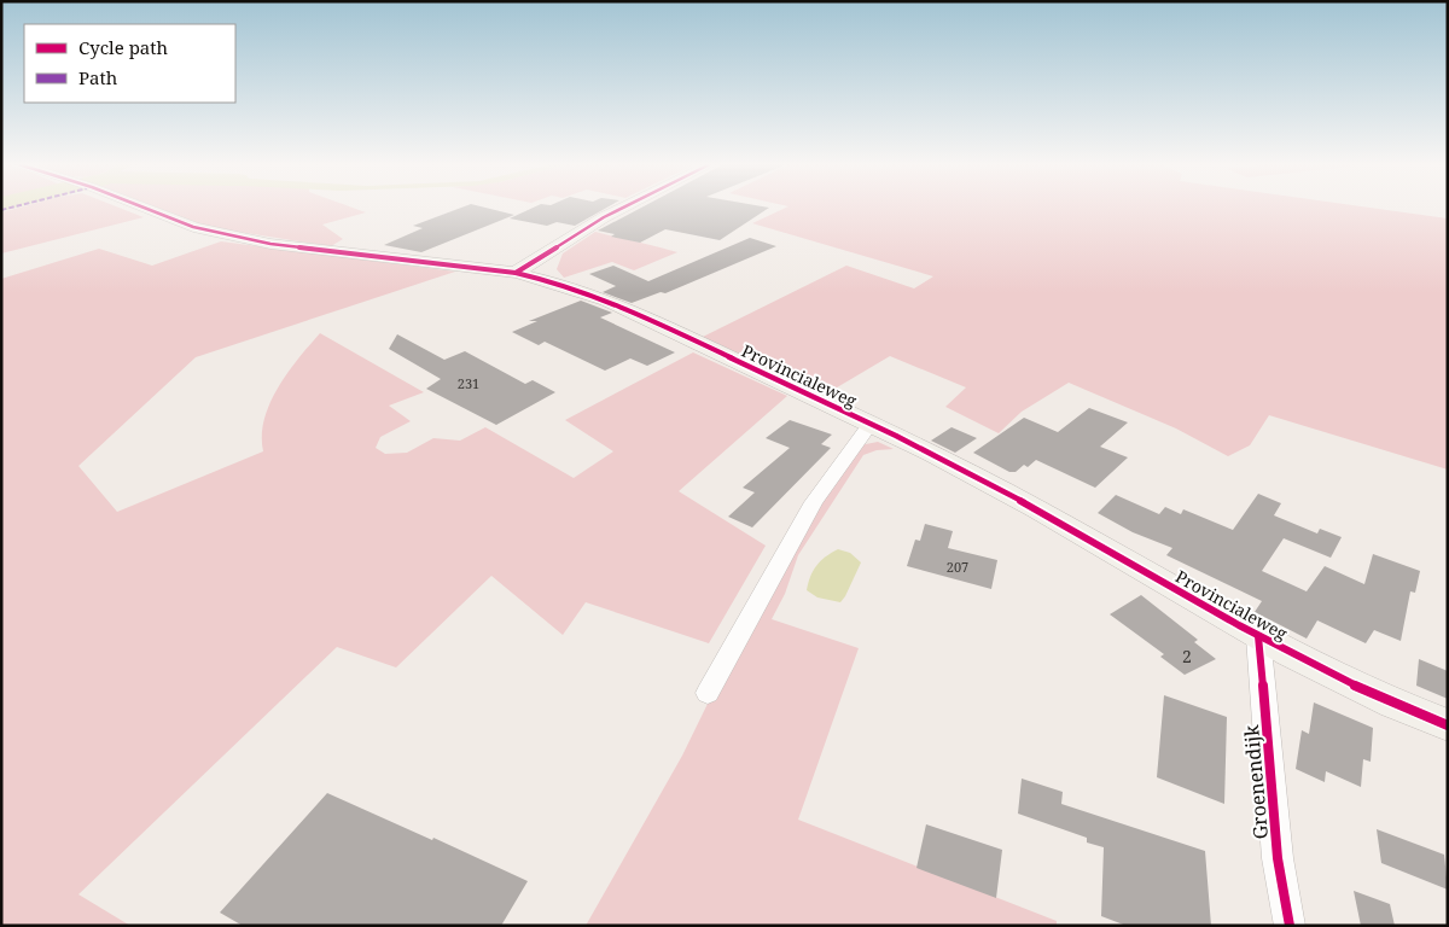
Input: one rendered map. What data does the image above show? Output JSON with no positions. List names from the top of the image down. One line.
{"streets":{"street":["Provincialeweg","Groenendijk"]},"crossings":[["Provincialeweg","Groenendijk"]],"house_numbers":["231","207","2"],"legend":["Cycle path","Path"]}
